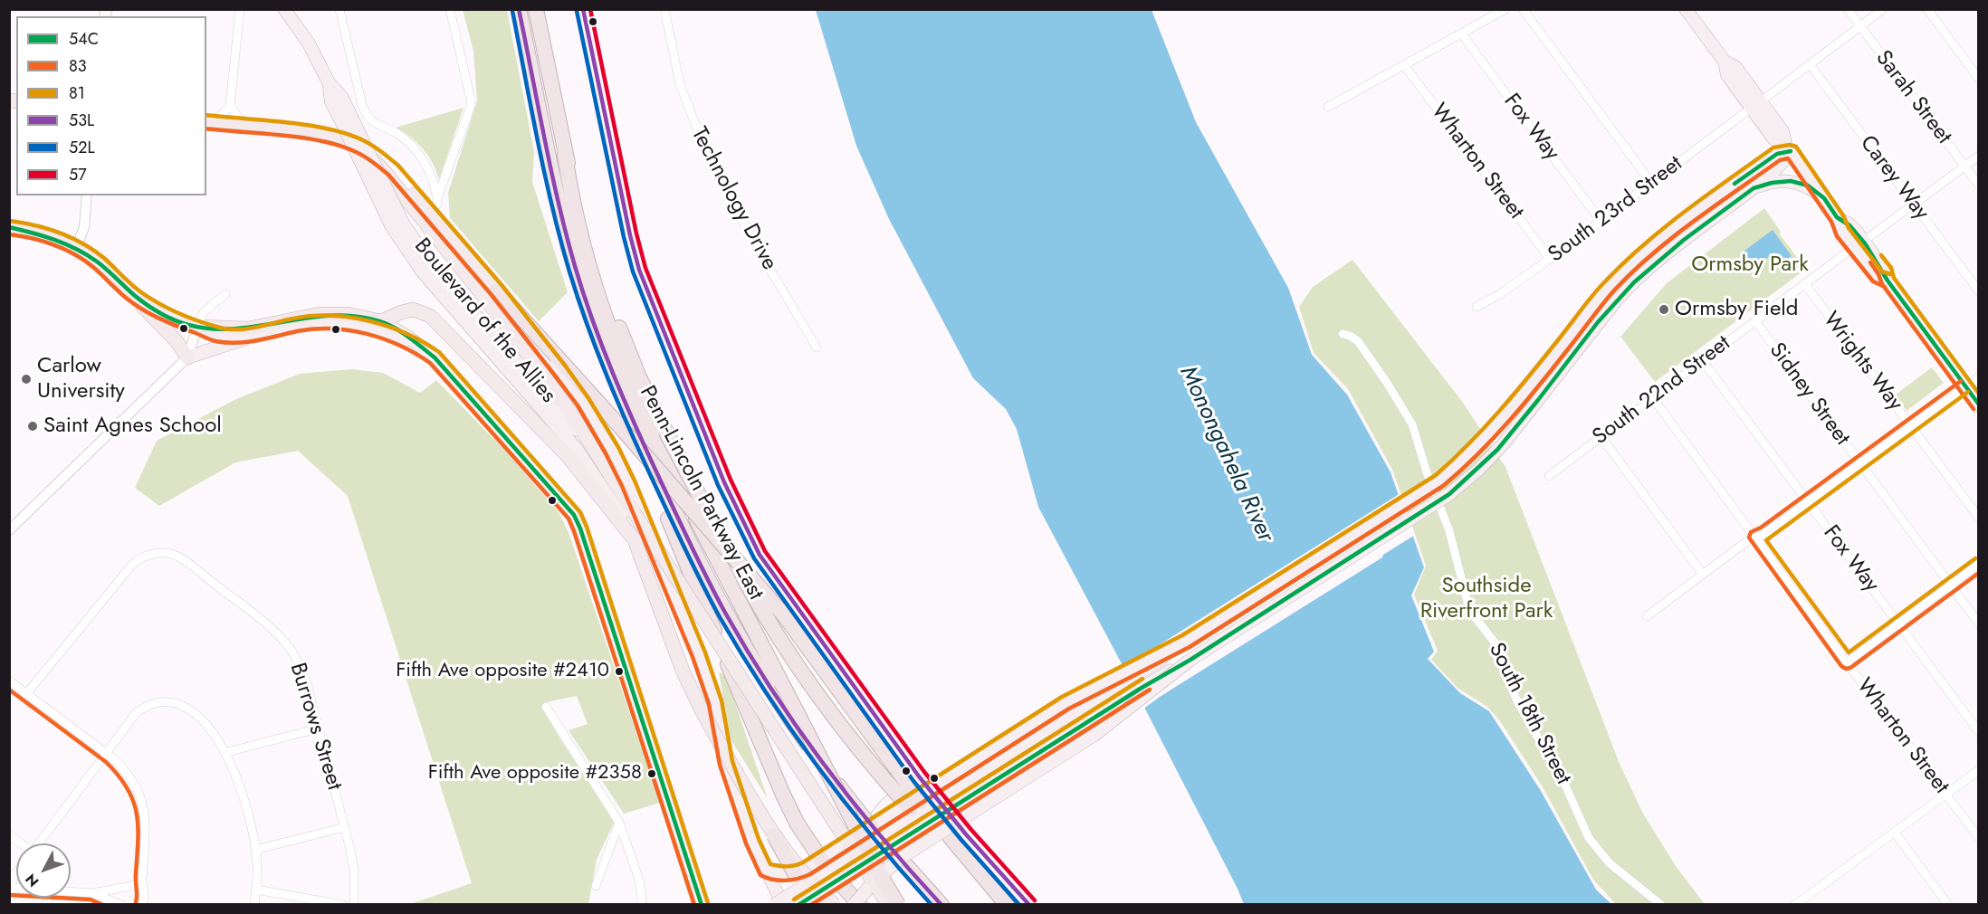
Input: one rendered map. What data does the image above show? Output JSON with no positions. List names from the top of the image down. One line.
{"streets":{"highway":["Boulevard of the Allies","Penn-Lincoln Parkway East"],"street":["Sarah Street","Fox Way","Wharton Street","Carey Way","Technology Drive","South 23rd Street","Wrights Way","South 22nd Street","Sidney Street","South 18th Street","Burrows Street"]},"crossings":[["Sarah Street","South 23rd Street"],["Sarah Street","South 22nd Street"],["Fox Way","South 23rd Street"],["Fox Way","South 22nd Street"],["Wharton Street","South 23rd Street"],["Wharton Street","South 22nd Street"],["Carey Way","South 23rd Street"],["Carey Way","South 22nd Street"],["Wrights Way","South 22nd Street"],["South 22nd Street","Sidney Street"]],"water":["Monongahela River"],"parks":["Ormsby Park","Southside Riverfront Park"],"places":["Ormsby Field","Carlow University","Saint Agnes School","Fifth Ave opposite #2410","Fifth Ave opposite #2358"],"lines":["transit line 53L","transit line 57","transit line 52L","transit line 81","transit line 83","transit line 54C"],"legend":["54C","83","81","53L","52L","57"],"north":"bottom left"}
